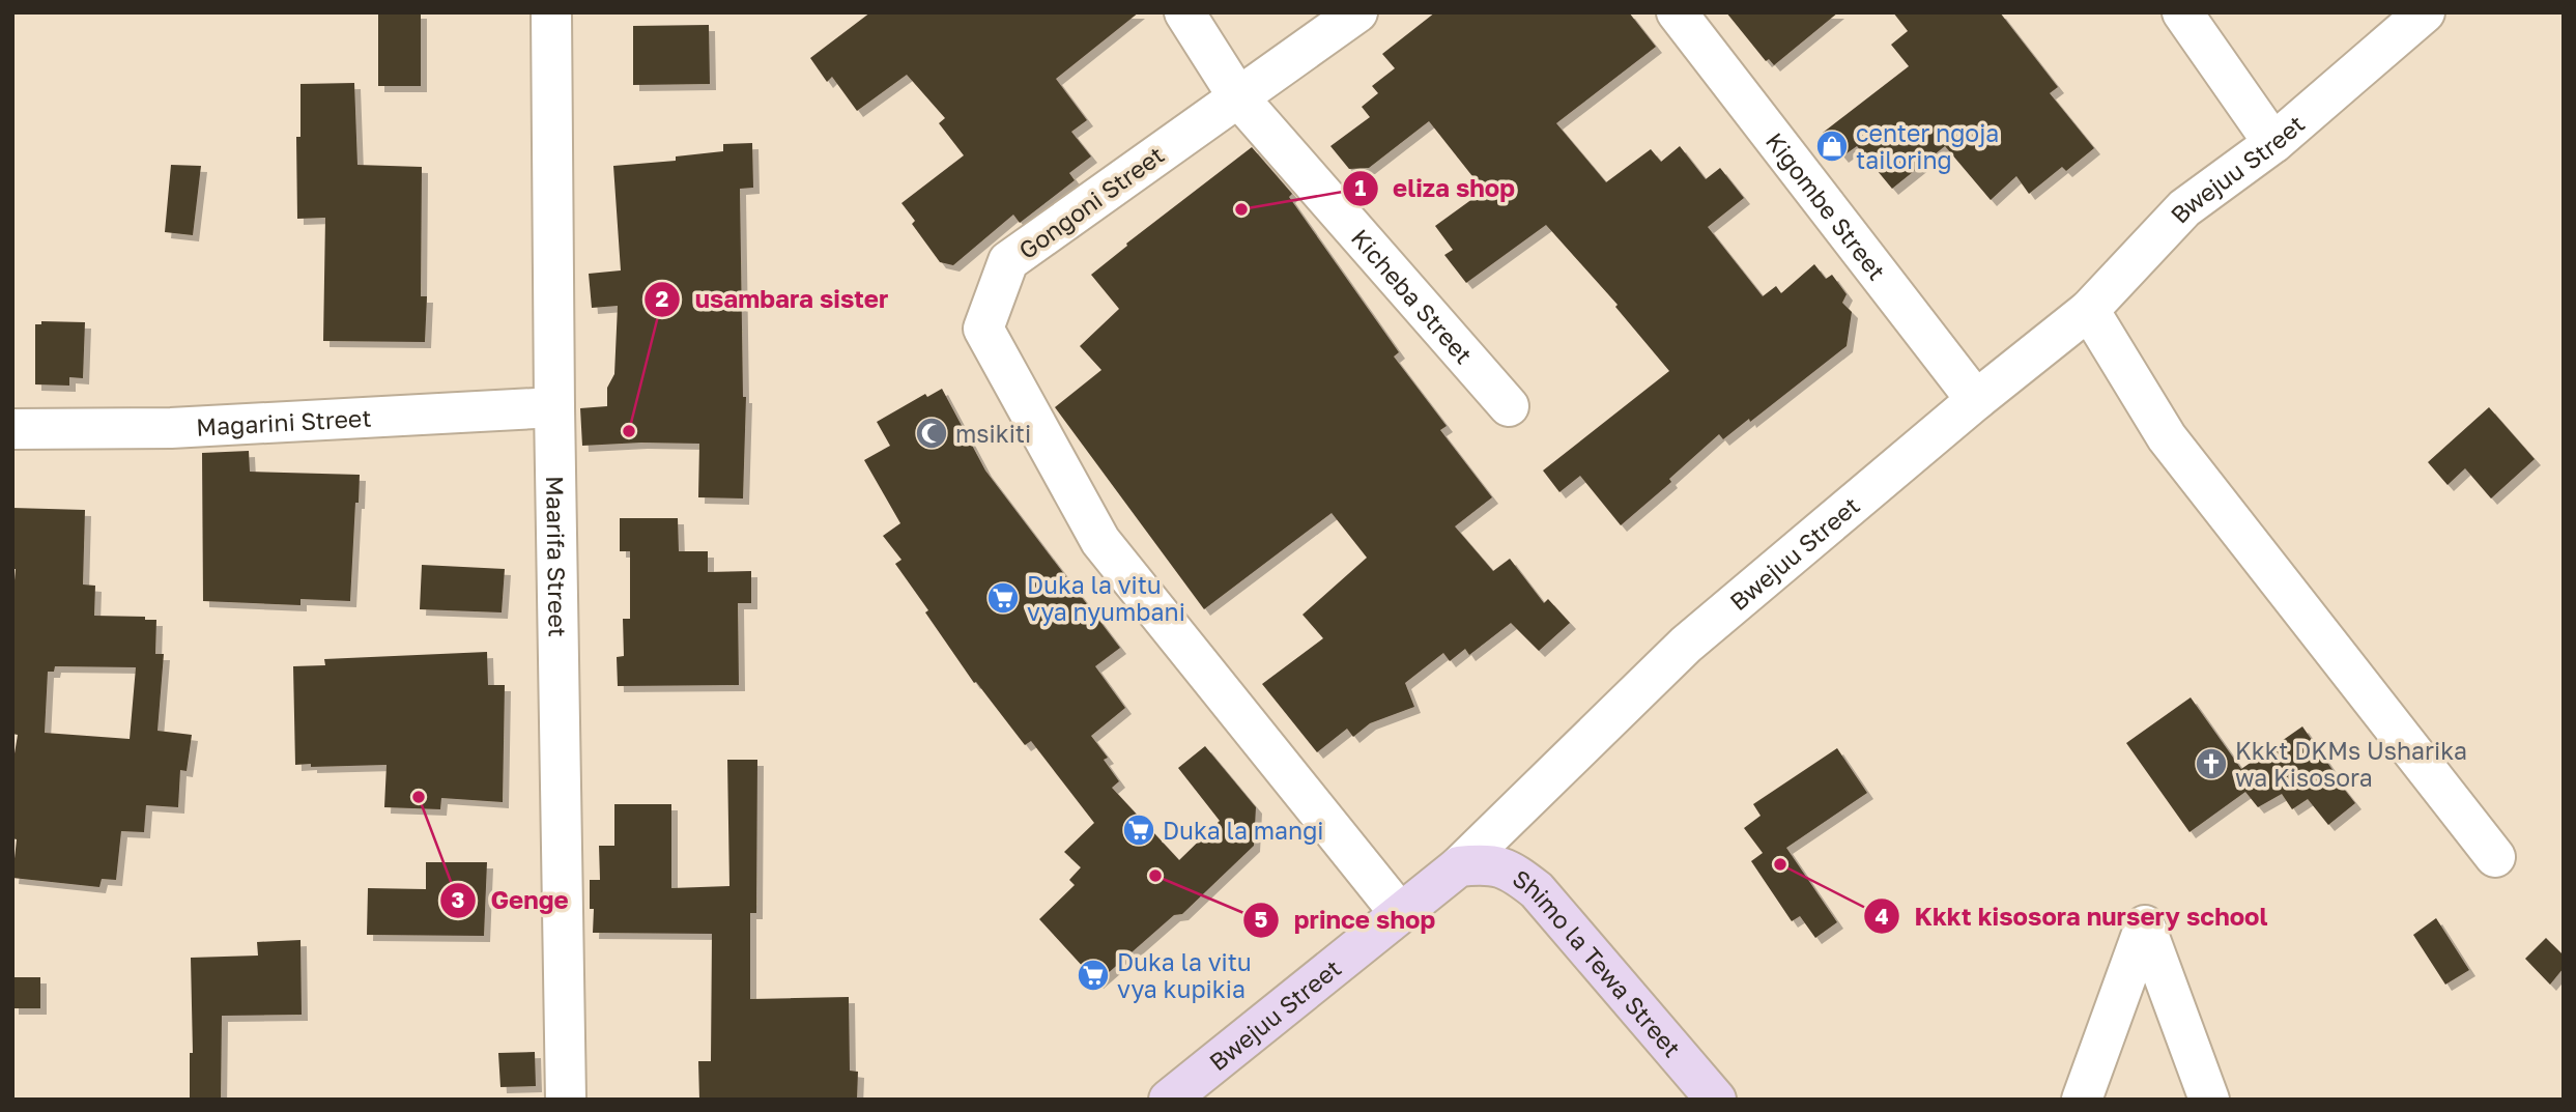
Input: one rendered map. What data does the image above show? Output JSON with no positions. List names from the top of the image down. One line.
{"streets":{"street":["Bwejuu Street","Gongoni Street","Kigombe Street","Kicheba Street","Magarini Street","Maarifa Street","Shimo la Tewa Street"]},"crossings":[["Bwejuu Street","Gongoni Street"],["Bwejuu Street","Kigombe Street"],["Bwejuu Street","Shimo la Tewa Street"],["Gongoni Street","Kicheba Street"],["Magarini Street","Maarifa Street"]],"places":{"shop":["center ngoja tailoring"],"other":["eliza shop","usambara sister","Genge","Kkkt kisosora nursery school","prince shop"],"mosque":["msikiti"],"supermarket":["Duka la vitu vya nyumbani","Duka la mangi","Duka la vitu vya kupikia"],"church":["Kkkt DKMs Usharika wa Kisosora"]}}
